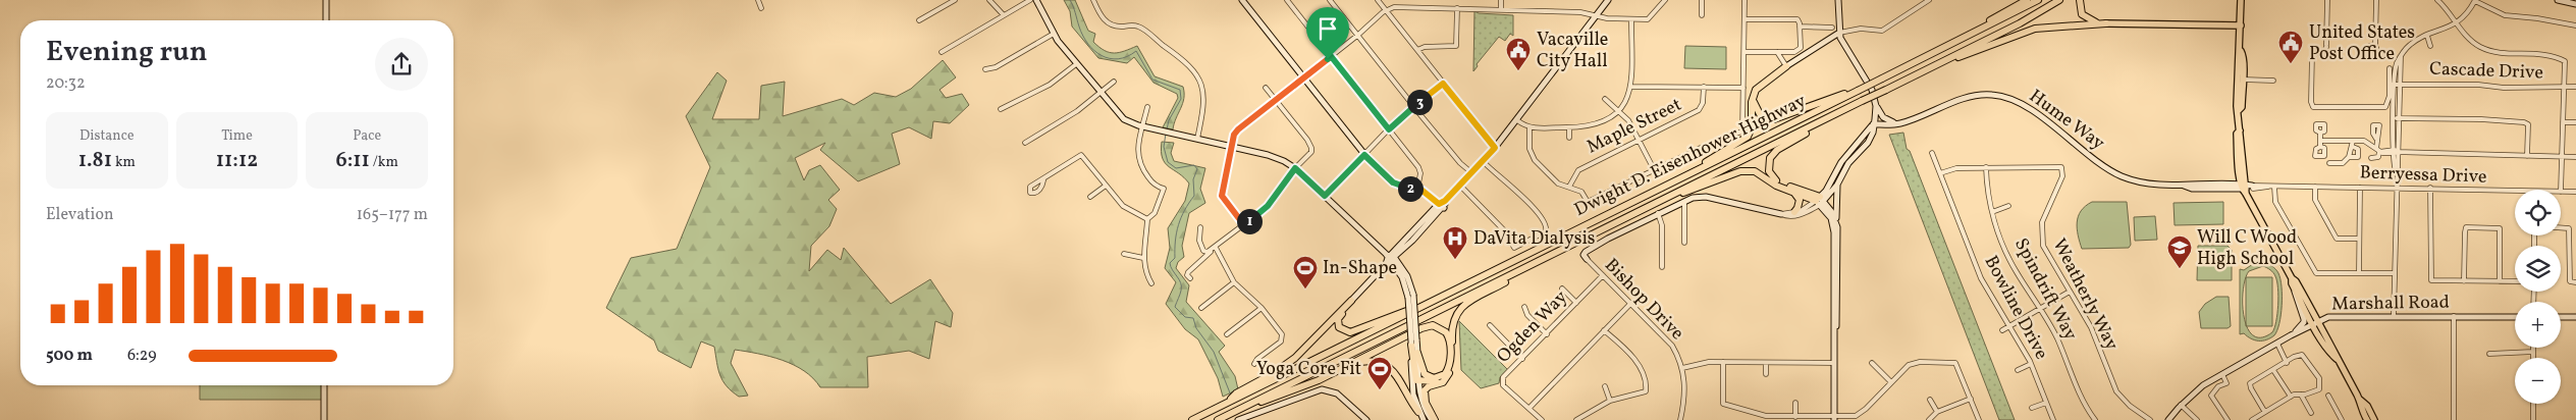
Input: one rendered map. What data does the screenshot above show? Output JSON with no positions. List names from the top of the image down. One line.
{"streets":{"highway":["Dwight D. Eisenhower Highway"],"street":["Cascade Drive","Hume Way","Maple Street","Berryessa Drive","Spindrift Way","Weatherly Way","Bishop Drive","Marshall Road","Bowline Drive","Ogden Way"]},"crossings":[["Hume Way","Berryessa Drive"],["Spindrift Way","Weatherly Way"],["Bishop Drive","Ogden Way"]],"places":{"public building":["United States Post Office","Vacaville City Hall"],"hospital":["DaVita Dialysis"],"school or university":["Will C Wood High School"],"sports":["In-Shape","Yoga Core Fit"]},"page":{"heading":["Evening run","20:32"],"pins":["3","2","1"],"stats":[["Distance","1.81 km"],["Time","11:12"],["Pace","6:11 /km"]],"map_buttons":["+","−"],"chart":["Elevation","165–177 m"],"list":[{"name":"500 m","note":"6:29"}]}}
